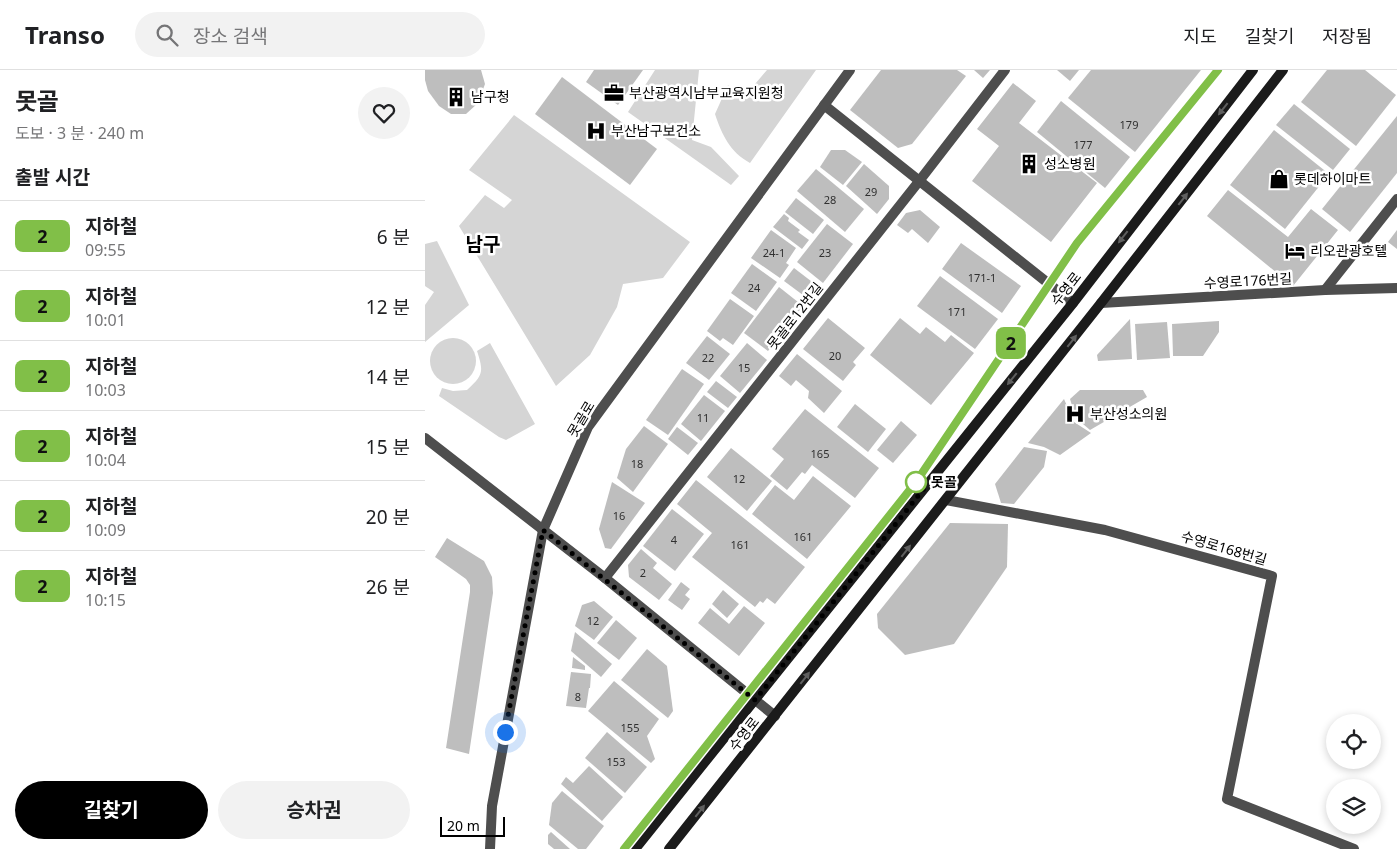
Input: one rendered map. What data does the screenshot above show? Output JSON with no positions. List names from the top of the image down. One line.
{"streets":{"main road":["수영로"],"street":["수영로176번길","못골로12번길","못골로","수영로168번길"]},"crossings":[["수영로176번길","수영로"],["수영로","수영로168번길"]],"districts":["남구"],"places":{"office":["부산광역시남부교육지원청"],"building":["남구청","성소병원"],"hospital":["부산남구보건소","부산성소의원"],"shop":["롯데하이마트"],"hotel":["리오관광호텔"],"other":["못골"]},"lines":["metro line 2"],"house_numbers":["179","177","29","28","24-1","23","171-1","24","171","20","22","15","11","165","18","12","16","161","4","161","2","12","8","155","153"],"scale_bar":"20 m","page":{"header":"Transo","search":"장소 검색","nav":["지도","길찾기","저장됨"],"heading":[["못골","도보 · 3 분 · 240 m"],"출발 시간"],"on_map":"2","list":[{"mark":"2","name":"지하철","note":"09:55","value":"6 분"},{"mark":"2","name":"지하철","note":"10:01","value":"12 분"},{"mark":"2","name":"지하철","note":"10:03","value":"14 분"},{"mark":"2","name":"지하철","note":"10:04","value":"15 분"},{"mark":"2","name":"지하철","note":"10:09","value":"20 분"},{"mark":"2","name":"지하철","note":"10:15","value":"26 분"}],"buttons":["길찾기","승차권"],"scale":"20 m"}}
